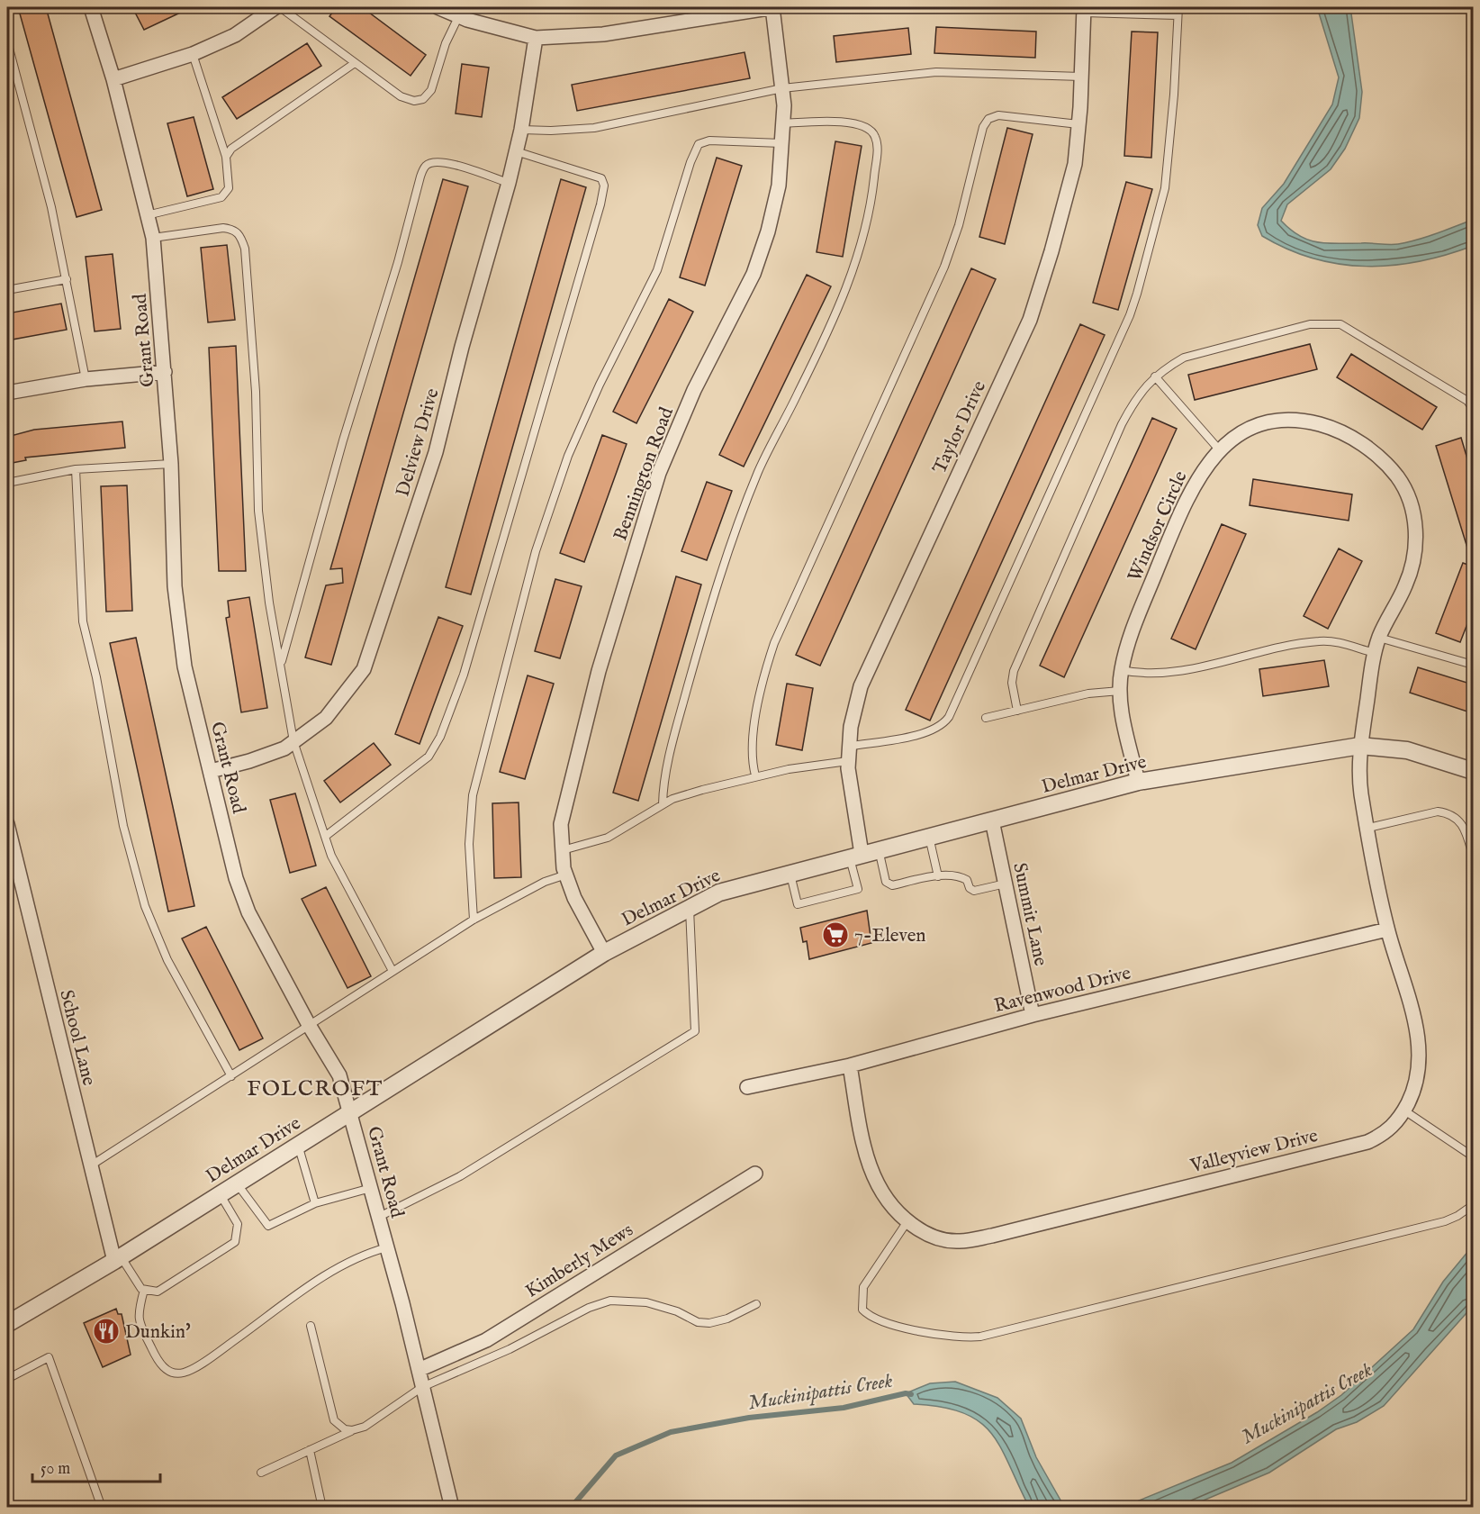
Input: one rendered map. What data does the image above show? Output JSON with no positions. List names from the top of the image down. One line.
{"streets":{"street":["Grant Road","Taylor Drive","Delview Drive","Bennington Road","Windsor Circle","Delmar Drive","Summit Lane","Ravenwood Drive","School Lane","Valleyview Drive","Kimberly Mews"]},"crossings":[["Grant Road","Delview Drive"],["Grant Road","Delmar Drive"],["Grant Road","Kimberly Mews"],["Taylor Drive","Delmar Drive"],["Bennington Road","Delmar Drive"],["Windsor Circle","Delmar Drive"],["Windsor Circle","Valleyview Drive"],["Delmar Drive","Summit Lane"],["Delmar Drive","School Lane"],["Delmar Drive","Valleyview Drive"],["Summit Lane","Ravenwood Drive"],["Ravenwood Drive","Valleyview Drive"]],"districts":["FOLCROFT"],"water":["Muckinipattis Creek"],"places":{"supermarket":["7-Eleven"],"restaurant":["Dunkin'"]},"scale_bar":"50 m"}
